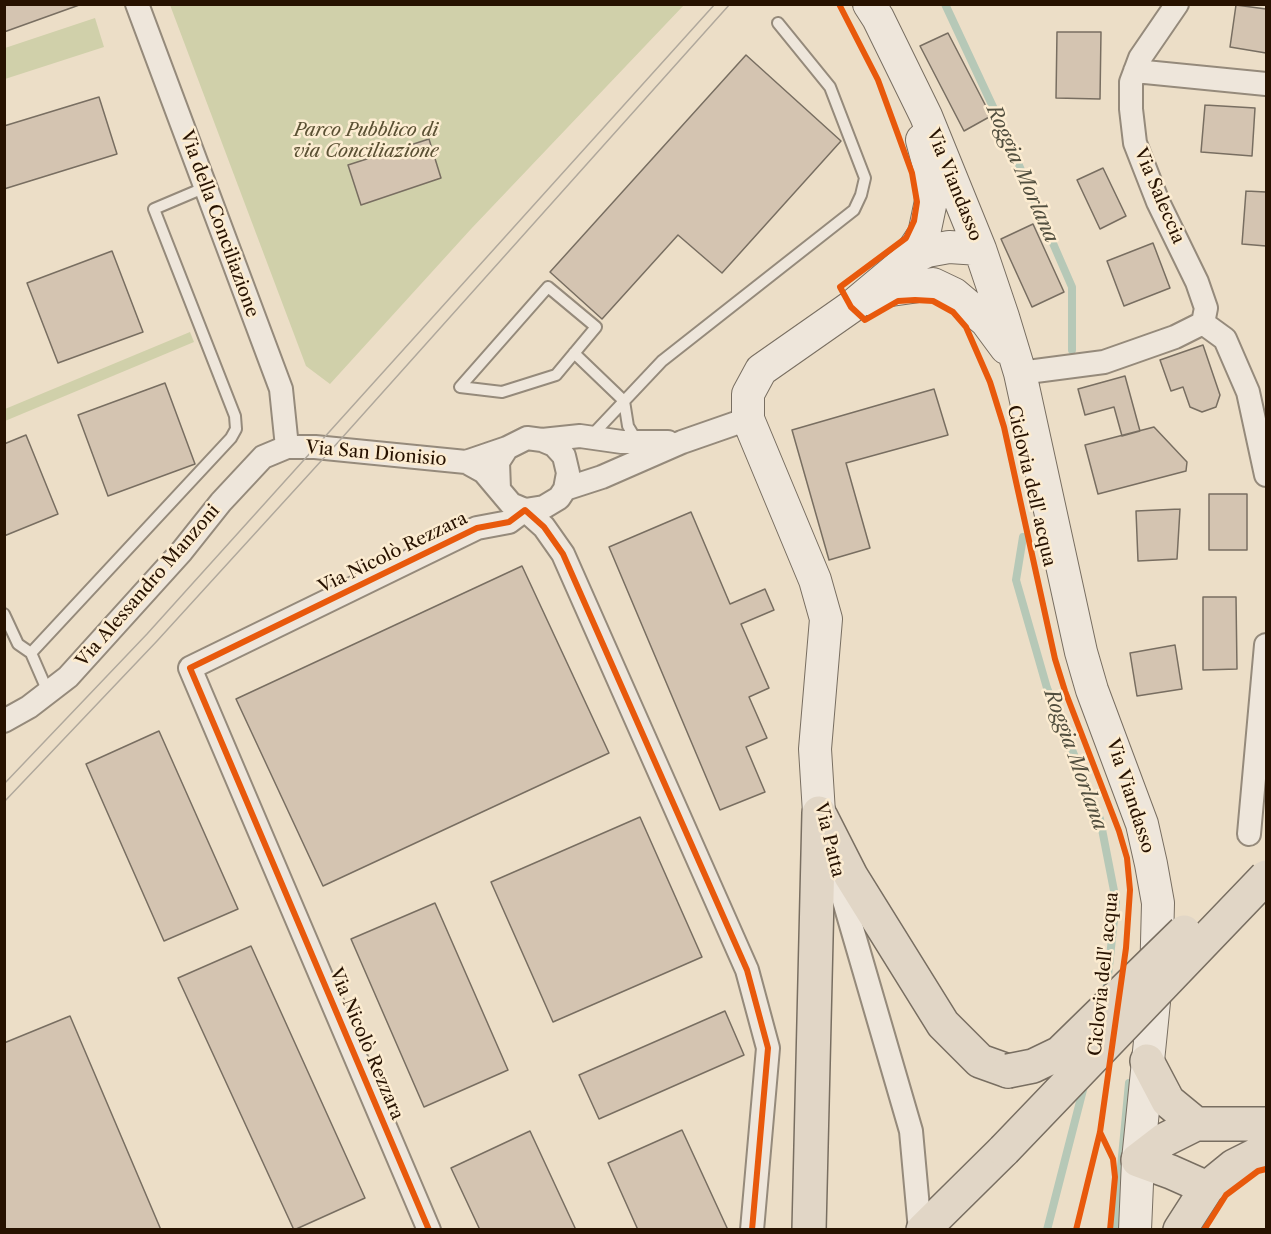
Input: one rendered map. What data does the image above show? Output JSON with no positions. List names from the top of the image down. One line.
{"streets":{"street":["Via Viandasso","Via Saleccia","Via della Conciliazione","Via San Dionisio","Via Nicolò Rezzara","Via Alessandro Manzoni","Via Patta"],"cycle path":["Ciclovia dell' acqua"]},"crossings":[["Via della Conciliazione","Via San Dionisio"],["Via della Conciliazione","Via Alessandro Manzoni"],["Via San Dionisio","Via Nicolò Rezzara"],["Via San Dionisio","Via Alessandro Manzoni"]],"water":["Roggia Morlana"],"parks":["Parco Pubblico di via Conciliazione"]}
